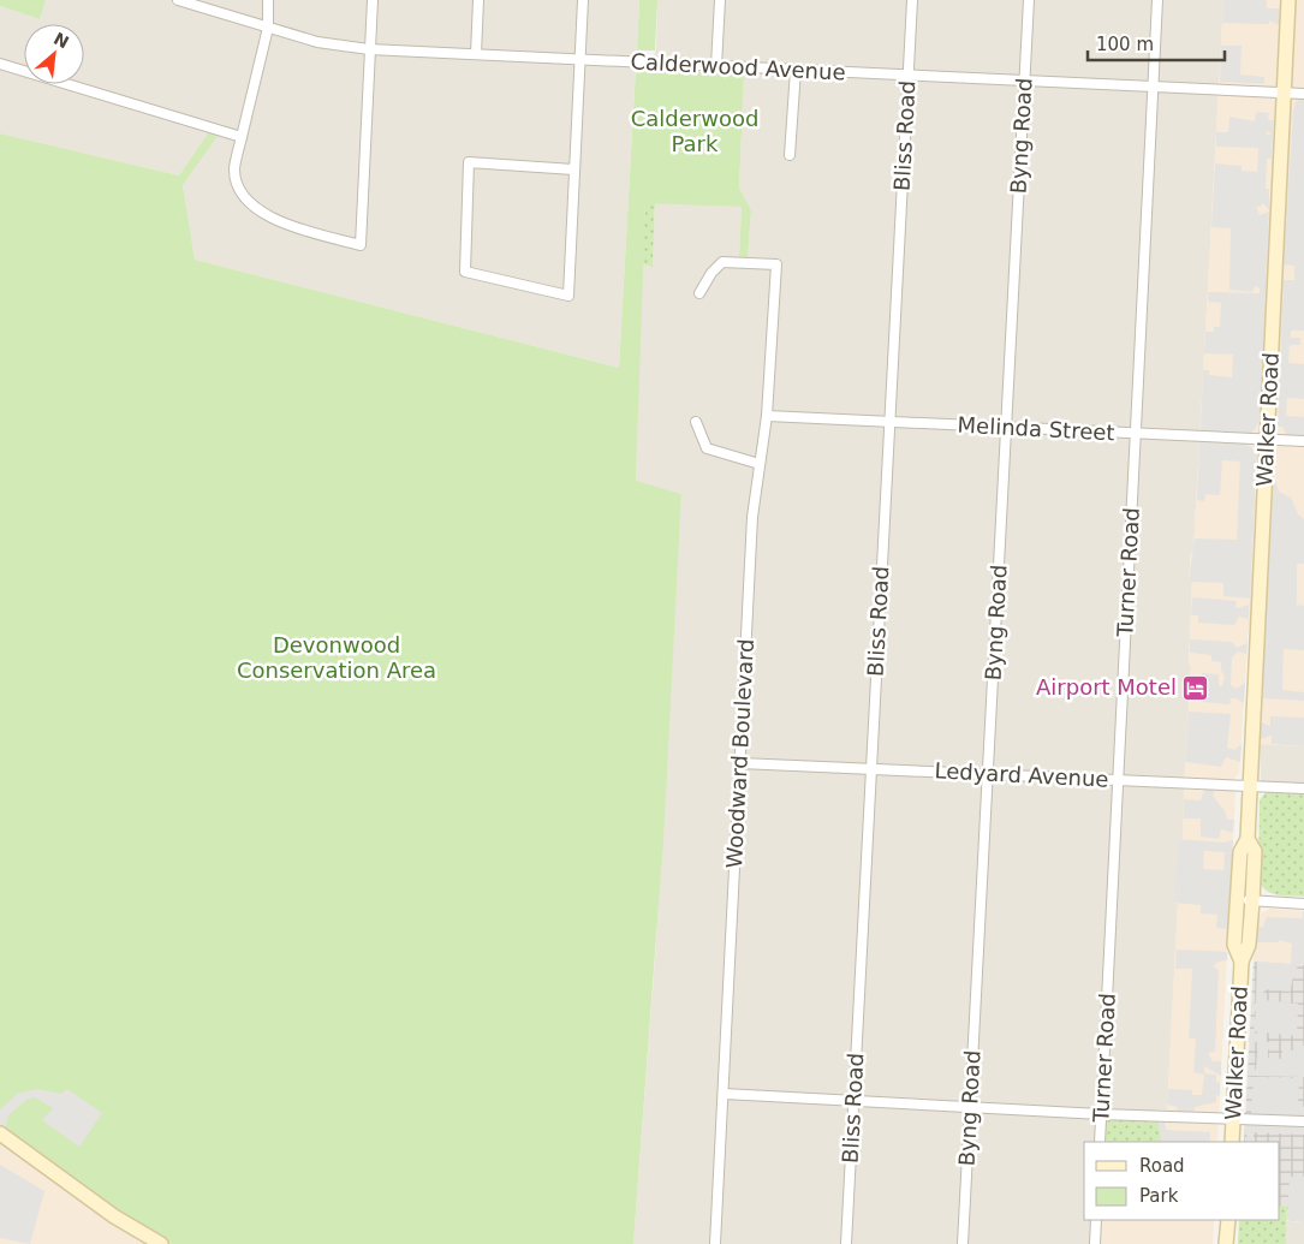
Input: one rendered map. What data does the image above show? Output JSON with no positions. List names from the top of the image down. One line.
{"streets":{"main road":["Walker Road"],"street":["Calderwood Avenue","Bliss Road","Byng Road","Melinda Street","Turner Road","Woodward Boulevard","Ledyard Avenue"]},"crossings":[["Calderwood Avenue","Bliss Road"],["Calderwood Avenue","Byng Road"],["Calderwood Avenue","Walker Road"],["Calderwood Avenue","Turner Road"],["Bliss Road","Melinda Street"],["Bliss Road","Ledyard Avenue"],["Byng Road","Melinda Street"],["Byng Road","Ledyard Avenue"],["Walker Road","Melinda Street"],["Walker Road","Ledyard Avenue"],["Melinda Street","Turner Road"],["Melinda Street","Woodward Boulevard"],["Turner Road","Ledyard Avenue"],["Woodward Boulevard","Ledyard Avenue"]],"parks":["Calderwood Park","Devonwood Conservation Area"],"places":{"hotel":["Airport Motel"]},"legend":["Road","Park"],"scale_bar":"100 m","north":"top right"}
